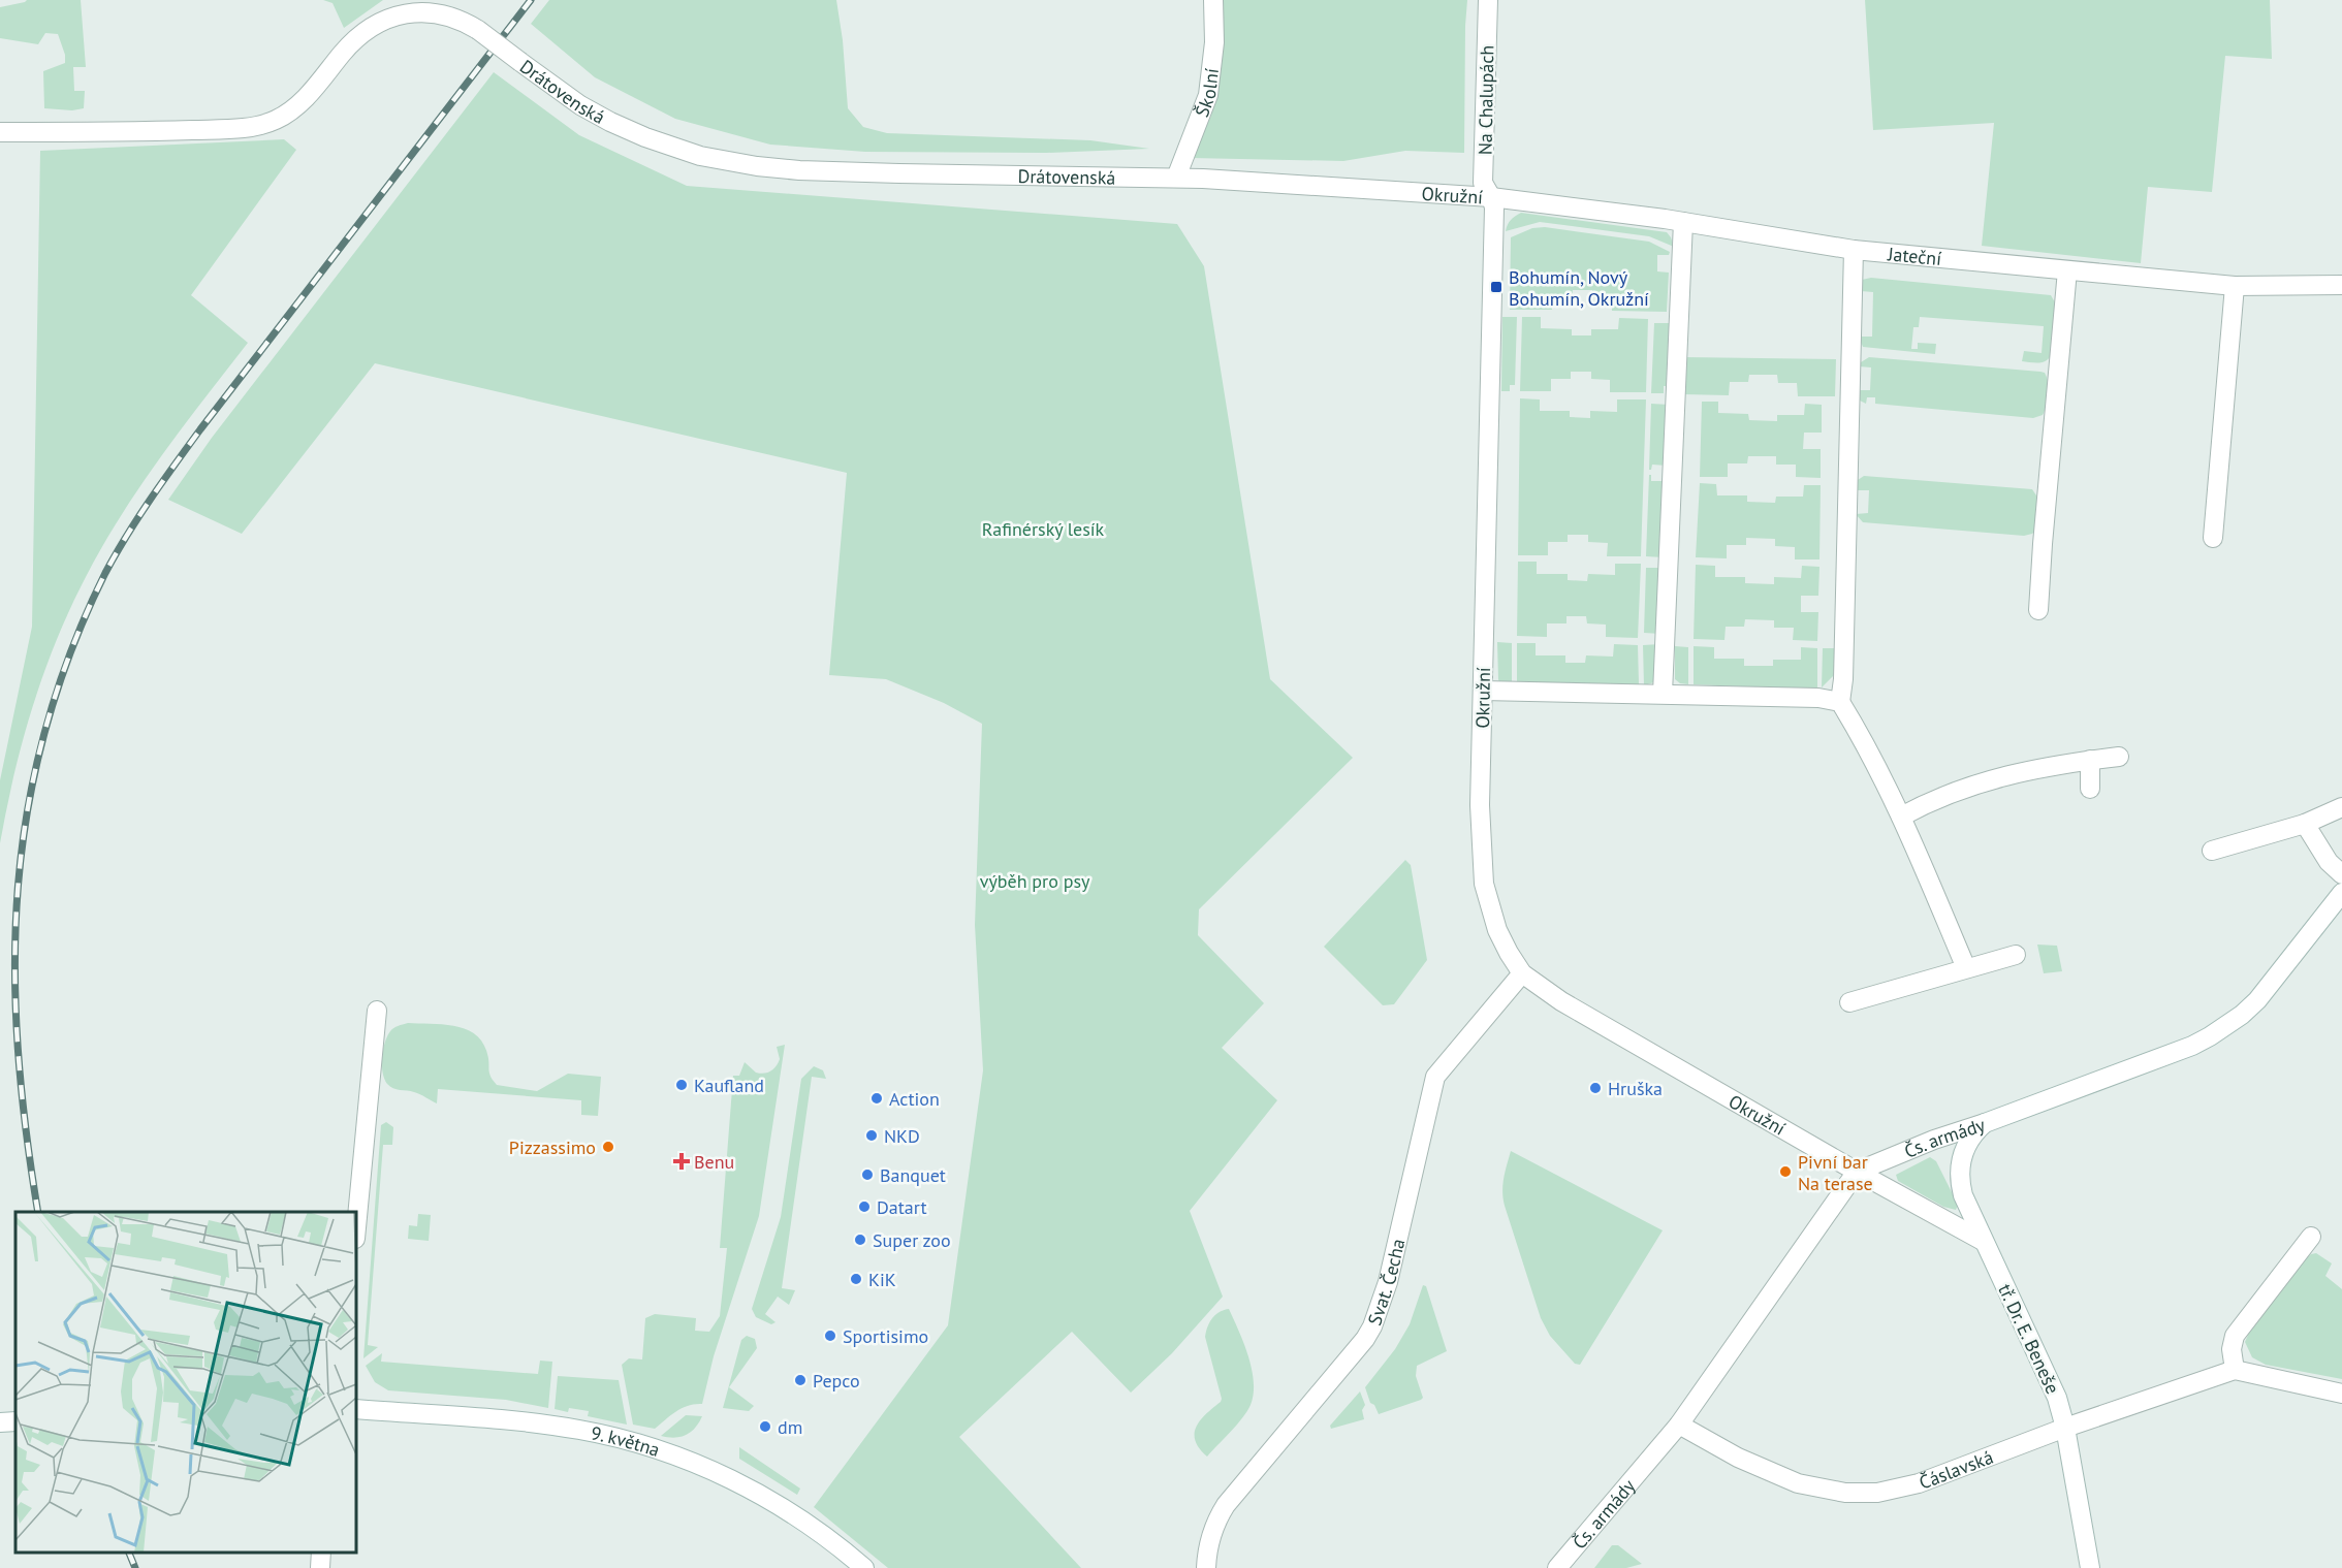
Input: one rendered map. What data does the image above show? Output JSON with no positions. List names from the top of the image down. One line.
{"streets":{"street":["Drátovenská","Školní","Na Chalupách","Okružní","Jateční","Čs. armády","Svat. Čecha","tř. Dr. E. Beneše","9. května","Čáslavská"]},"crossings":[["Drátovenská","Školní"],["Drátovenská","Okružní"],["Školní","Okružní"],["Na Chalupách","Okružní"],["Na Chalupách","Jateční"],["Okružní","Jateční"],["Okružní","Čs. armády"],["Okružní","Svat. Čecha"],["Okružní","tř. Dr. E. Beneše"],["Čs. armády","tř. Dr. E. Beneše"],["Čs. armády","Čáslavská"],["tř. Dr. E. Beneše","Čáslavská"]],"parks":["Rafinérský lesík","výběh pro psy"],"places":{"transit":["Bohumín, Nový Bohumín, Okružní"],"other":["Kaufland","Hruška","Action","NKD","Pizzassimo","Pivní bar Na terase","Banquet","Datart","Super zoo","KiK","Sportisimo","Pepco","dm"],"health":["Benu"]}}
